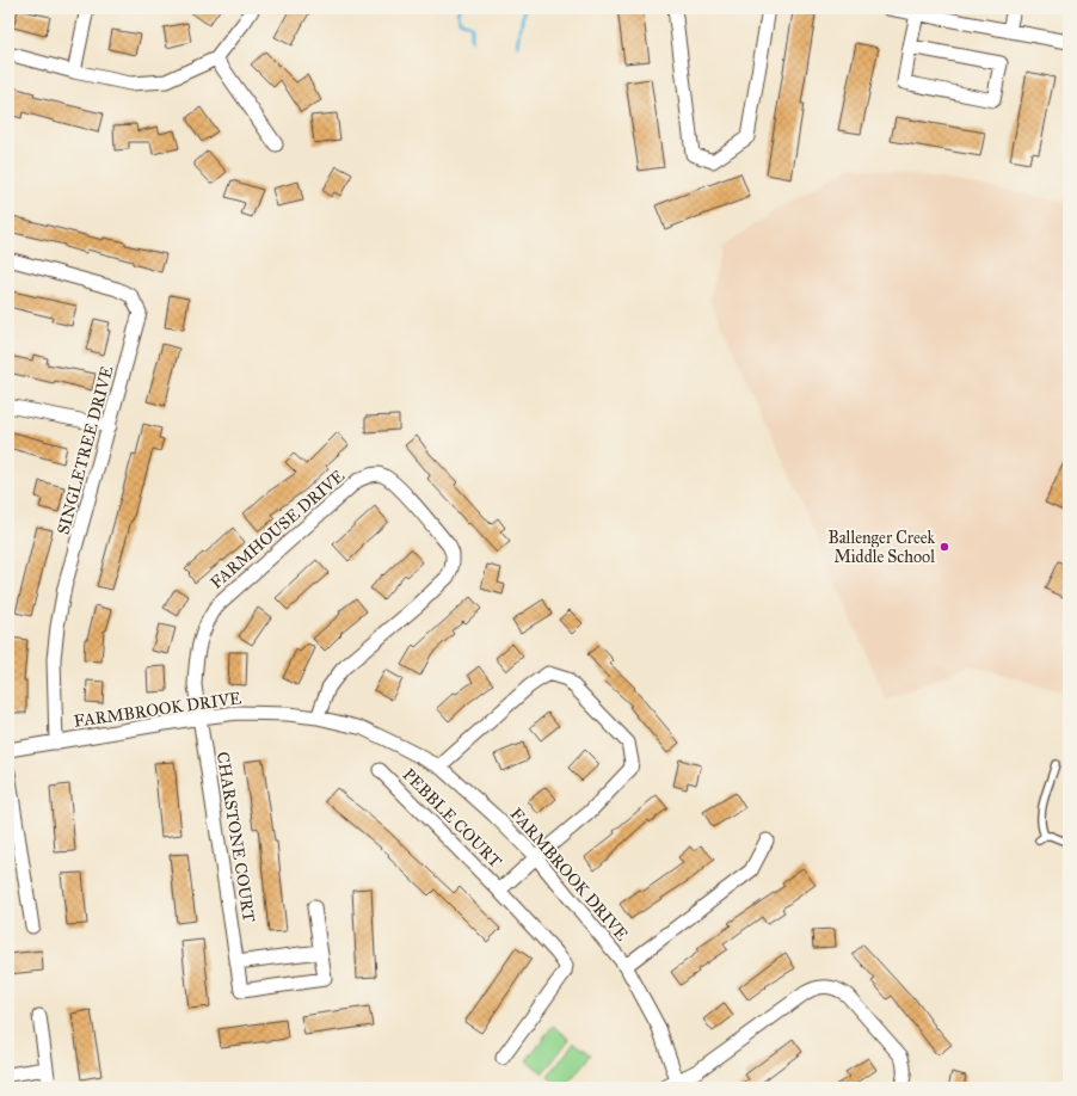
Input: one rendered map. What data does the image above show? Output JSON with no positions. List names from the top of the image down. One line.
{"streets":{"street":["SINGLETREE DRIVE","FARMHOUSE DRIVE","FARMBROOK DRIVE","PEBBLE COURT","CHARSTONE COURT"]},"crossings":[["SINGLETREE DRIVE","FARMBROOK DRIVE"],["FARMHOUSE DRIVE","FARMBROOK DRIVE"],["FARMHOUSE DRIVE","CHARSTONE COURT"],["FARMBROOK DRIVE","PEBBLE COURT"],["FARMBROOK DRIVE","CHARSTONE COURT"]],"places":["Ballenger Creek Middle School"]}
